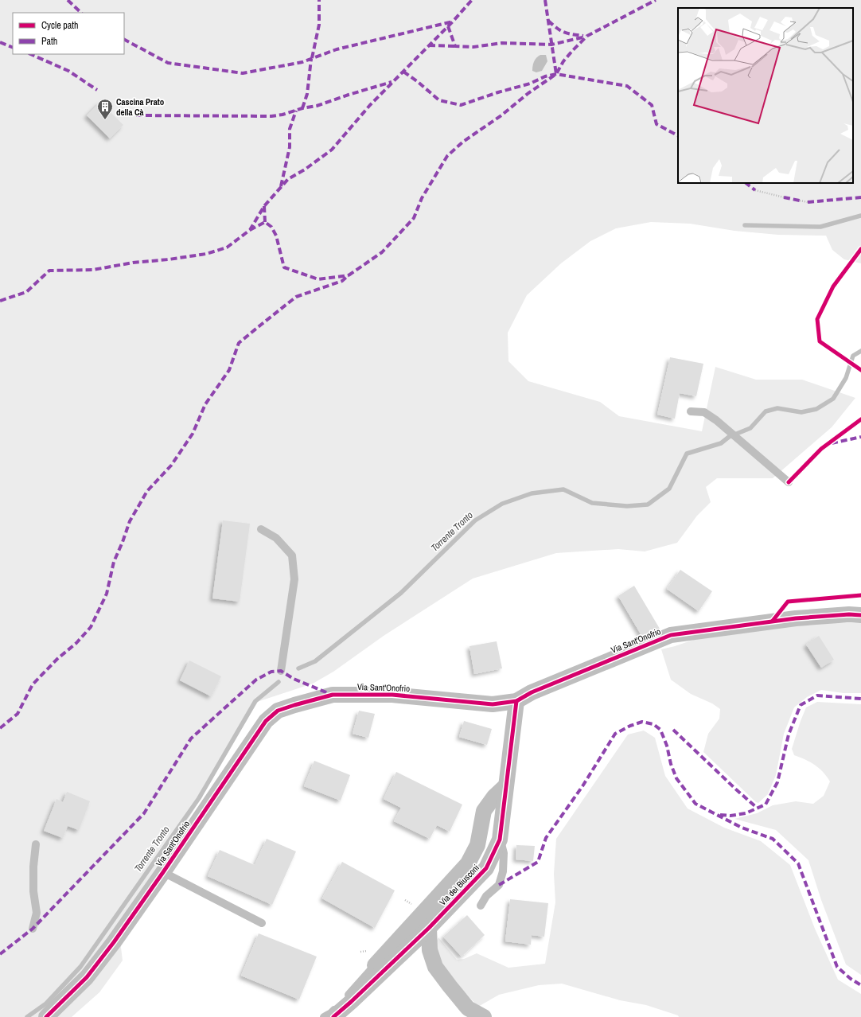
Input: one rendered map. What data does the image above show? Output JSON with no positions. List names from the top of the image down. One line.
{"streets":{"street":["Via Sant'Onofrio","Via dei Biusconi"]},"crossings":[["Via Sant'Onofrio","Via dei Biusconi"]],"water":["Torrente Tronto"],"places":{"building":["Cascina Prato della Cà"]},"legend":["Cycle path","Path"]}
